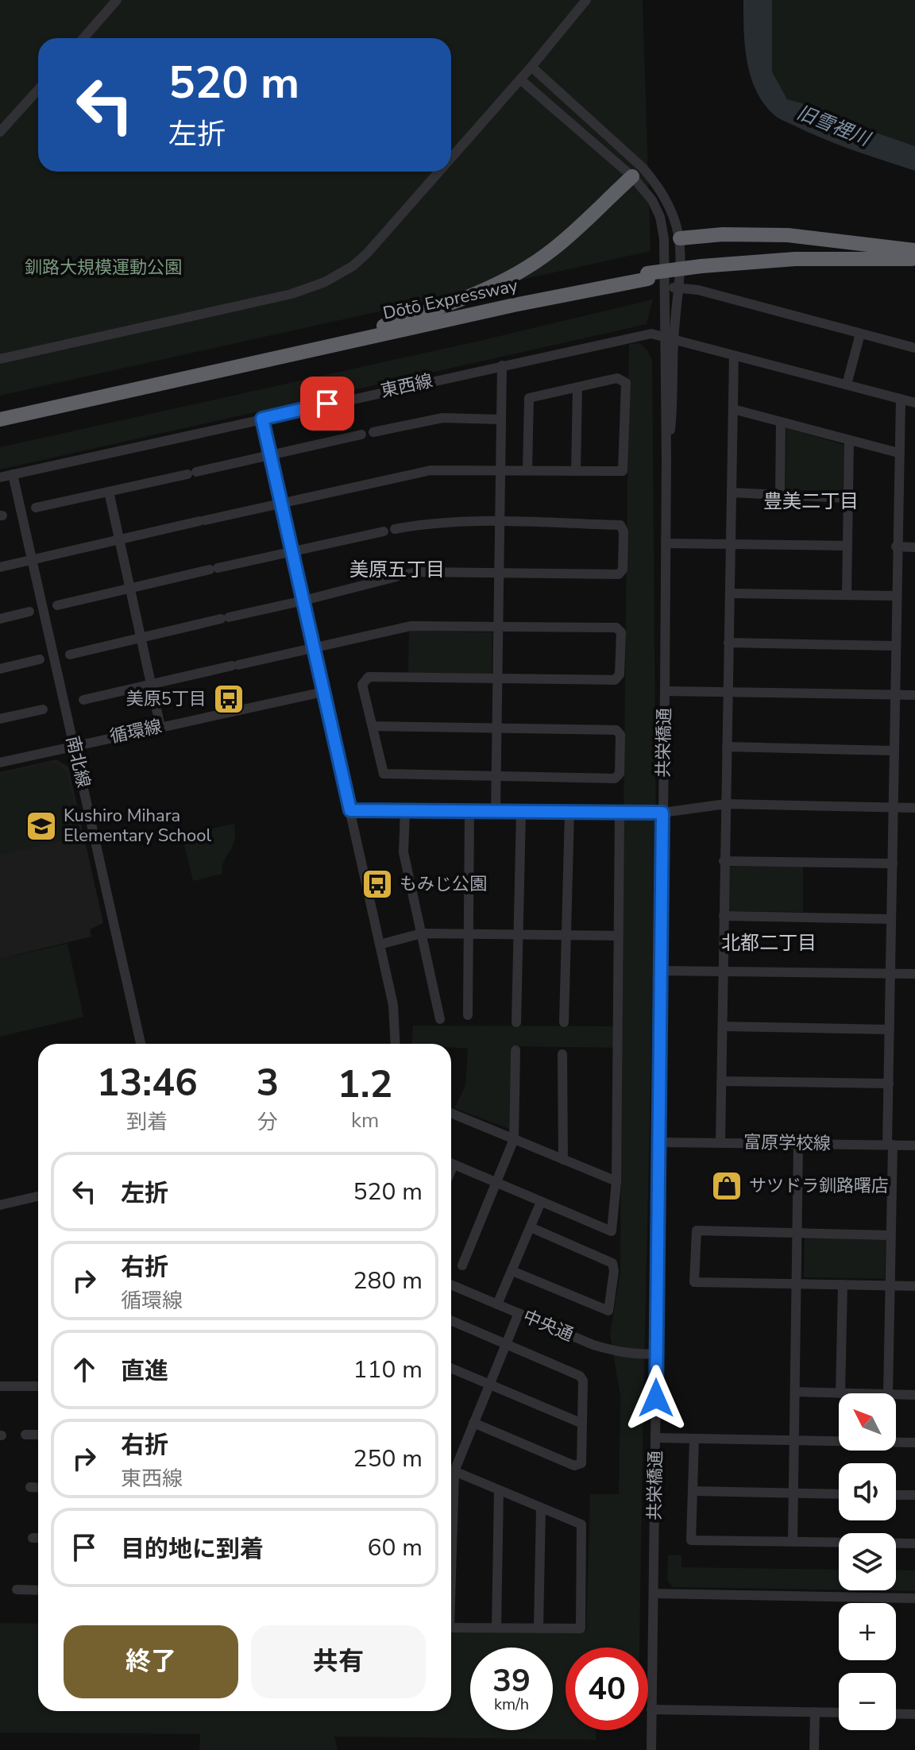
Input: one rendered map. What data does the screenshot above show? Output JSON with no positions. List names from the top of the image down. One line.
{"streets":{"highway":["Dōtō Expressway"],"street":["東西線","循環線","共栄橋通","南北線","富原学校線","中央通"]},"crossings":[["東西線","共栄橋通"],["東西線","南北線"],["循環線","南北線"],["共栄橋通","富原学校線"],["共栄橋通","中央通"]],"districts":["豊美二丁目","美原五丁目","北都二丁目"],"water":["旧雪裡川"],"parks":["釧路大規模運動公園"],"places":{"bus stop":["美原5丁目","もみじ公園"],"school or university":["Kushiro Mihara Elementary School"],"shop":["サツドラ釧路曙店"]},"north":"top left","page":{"turn":["520 m","左折"],"eta":["13:46","到着","3","分","1.2","km"],"list":[{"name":"左折","value":"520 m"},{"name":"右折","note":"循環線","value":"280 m"},{"name":"直進","value":"110 m"},{"name":"右折","note":"東西線","value":"250 m"},{"name":"目的地に到着","value":"60 m"}],"map_buttons":["+","−"],"buttons":["終了","共有"],"speed":"39 km/h","limit":"40"}}
